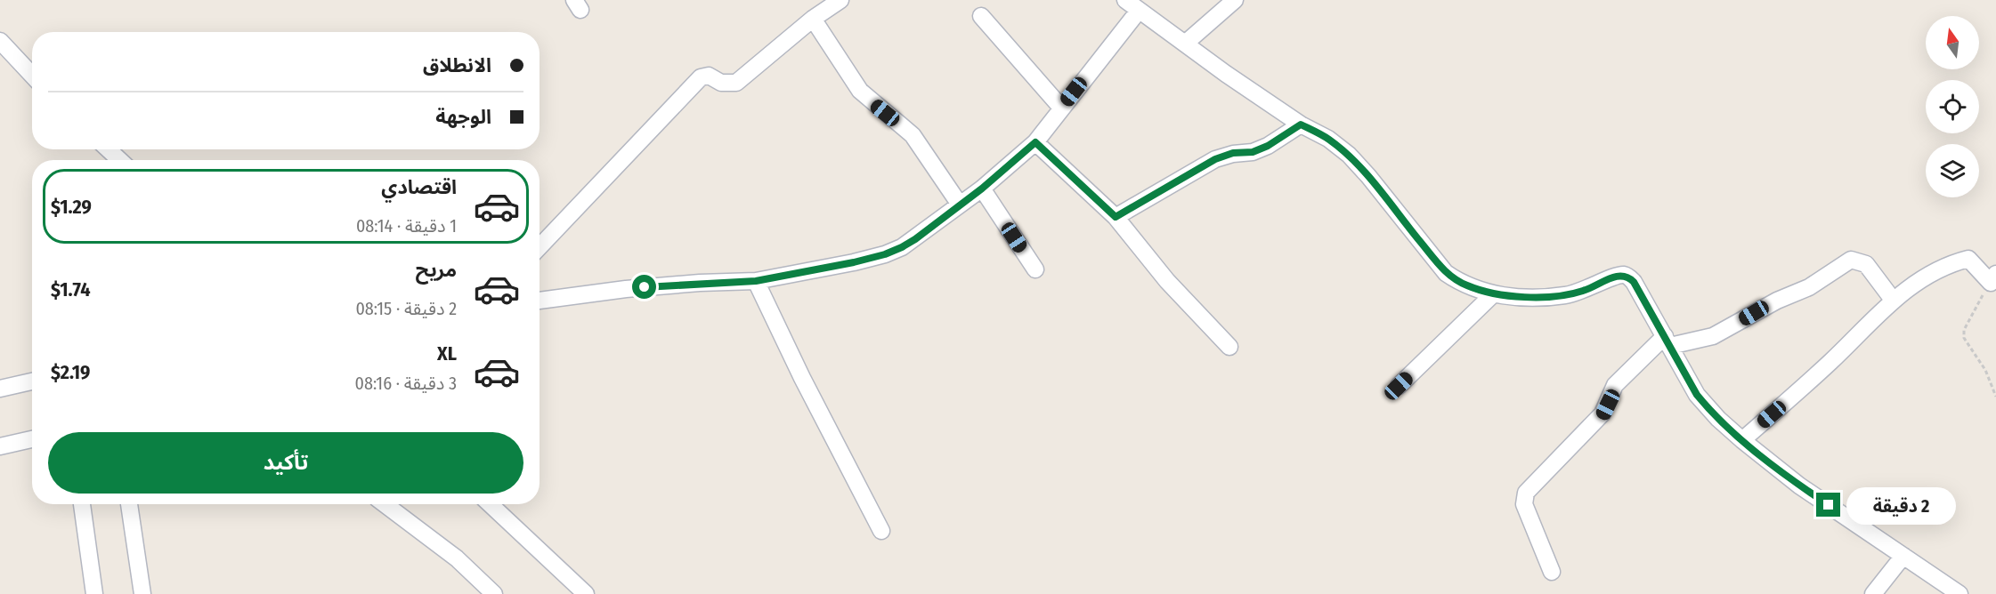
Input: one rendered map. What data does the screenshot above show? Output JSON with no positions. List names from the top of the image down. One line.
{"north":"top","page":{"banner":["الانطلاق","الوجهة"],"list":[{"name":"اقتصادي","note":"1 دقيقة · 08:14","value":"$1.29"},{"name":"مريح","note":"2 دقيقة · 08:15","value":"$1.74"},{"name":"XL","note":"3 دقيقة · 08:16","value":"$2.19"}],"buttons":"تأكيد","bubble":"2 دقيقة"}}
